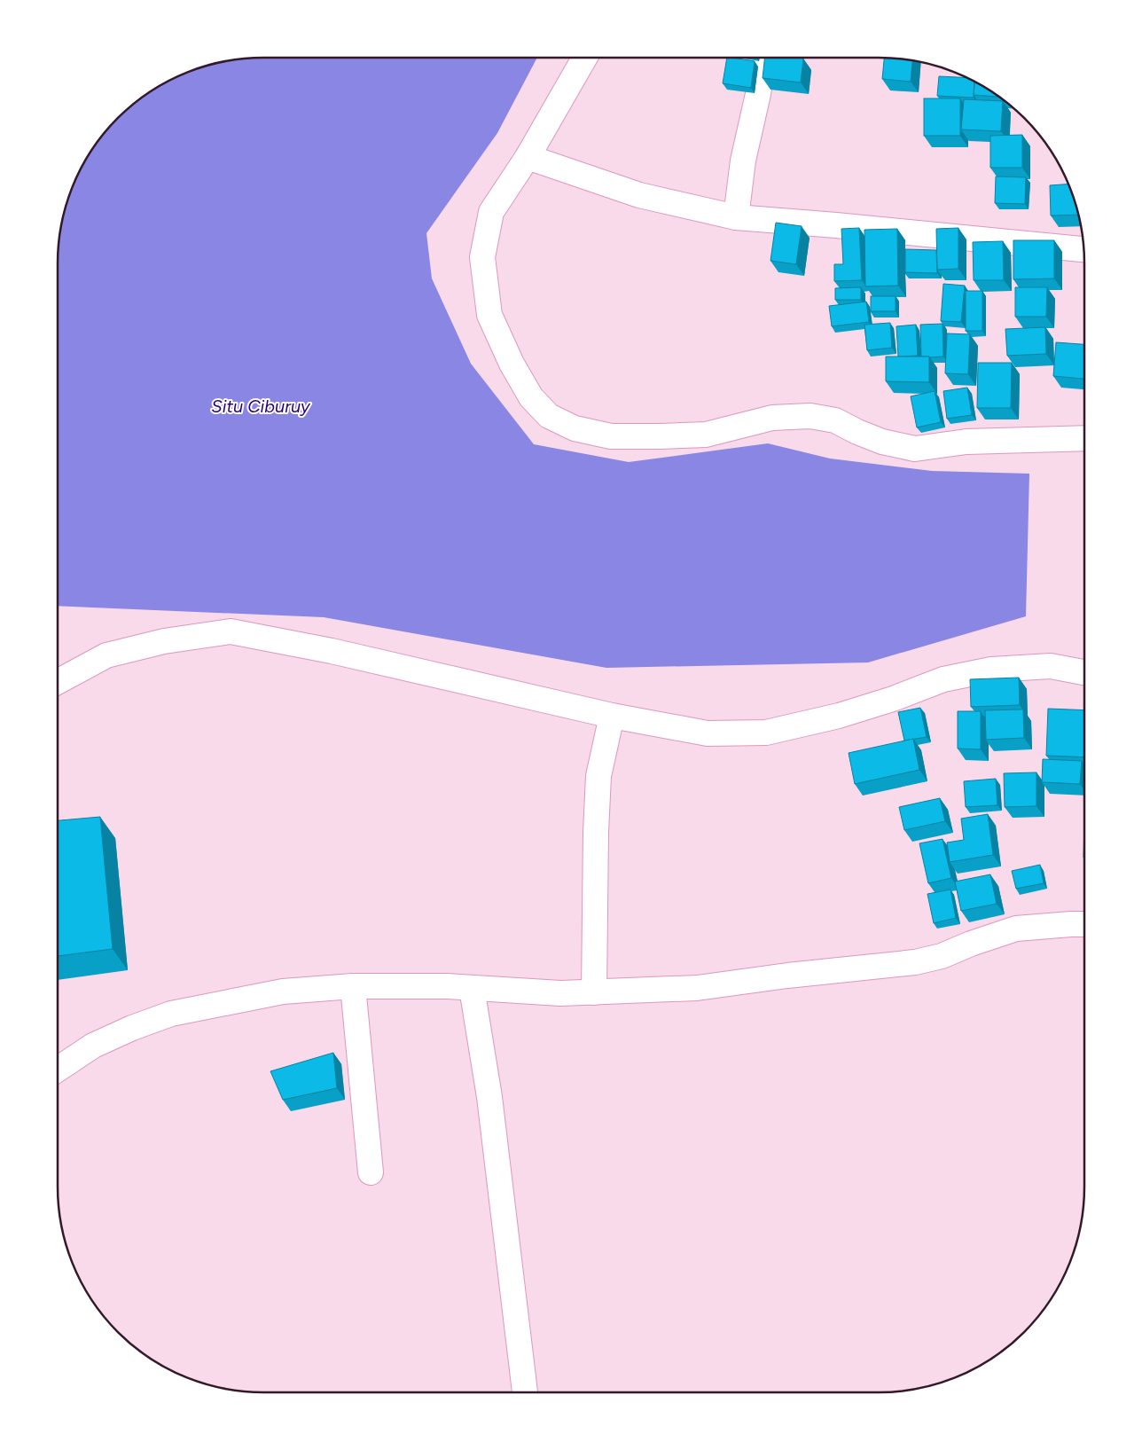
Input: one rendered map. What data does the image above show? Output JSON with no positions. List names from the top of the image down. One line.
{"water":["Situ Ciburuy"]}
